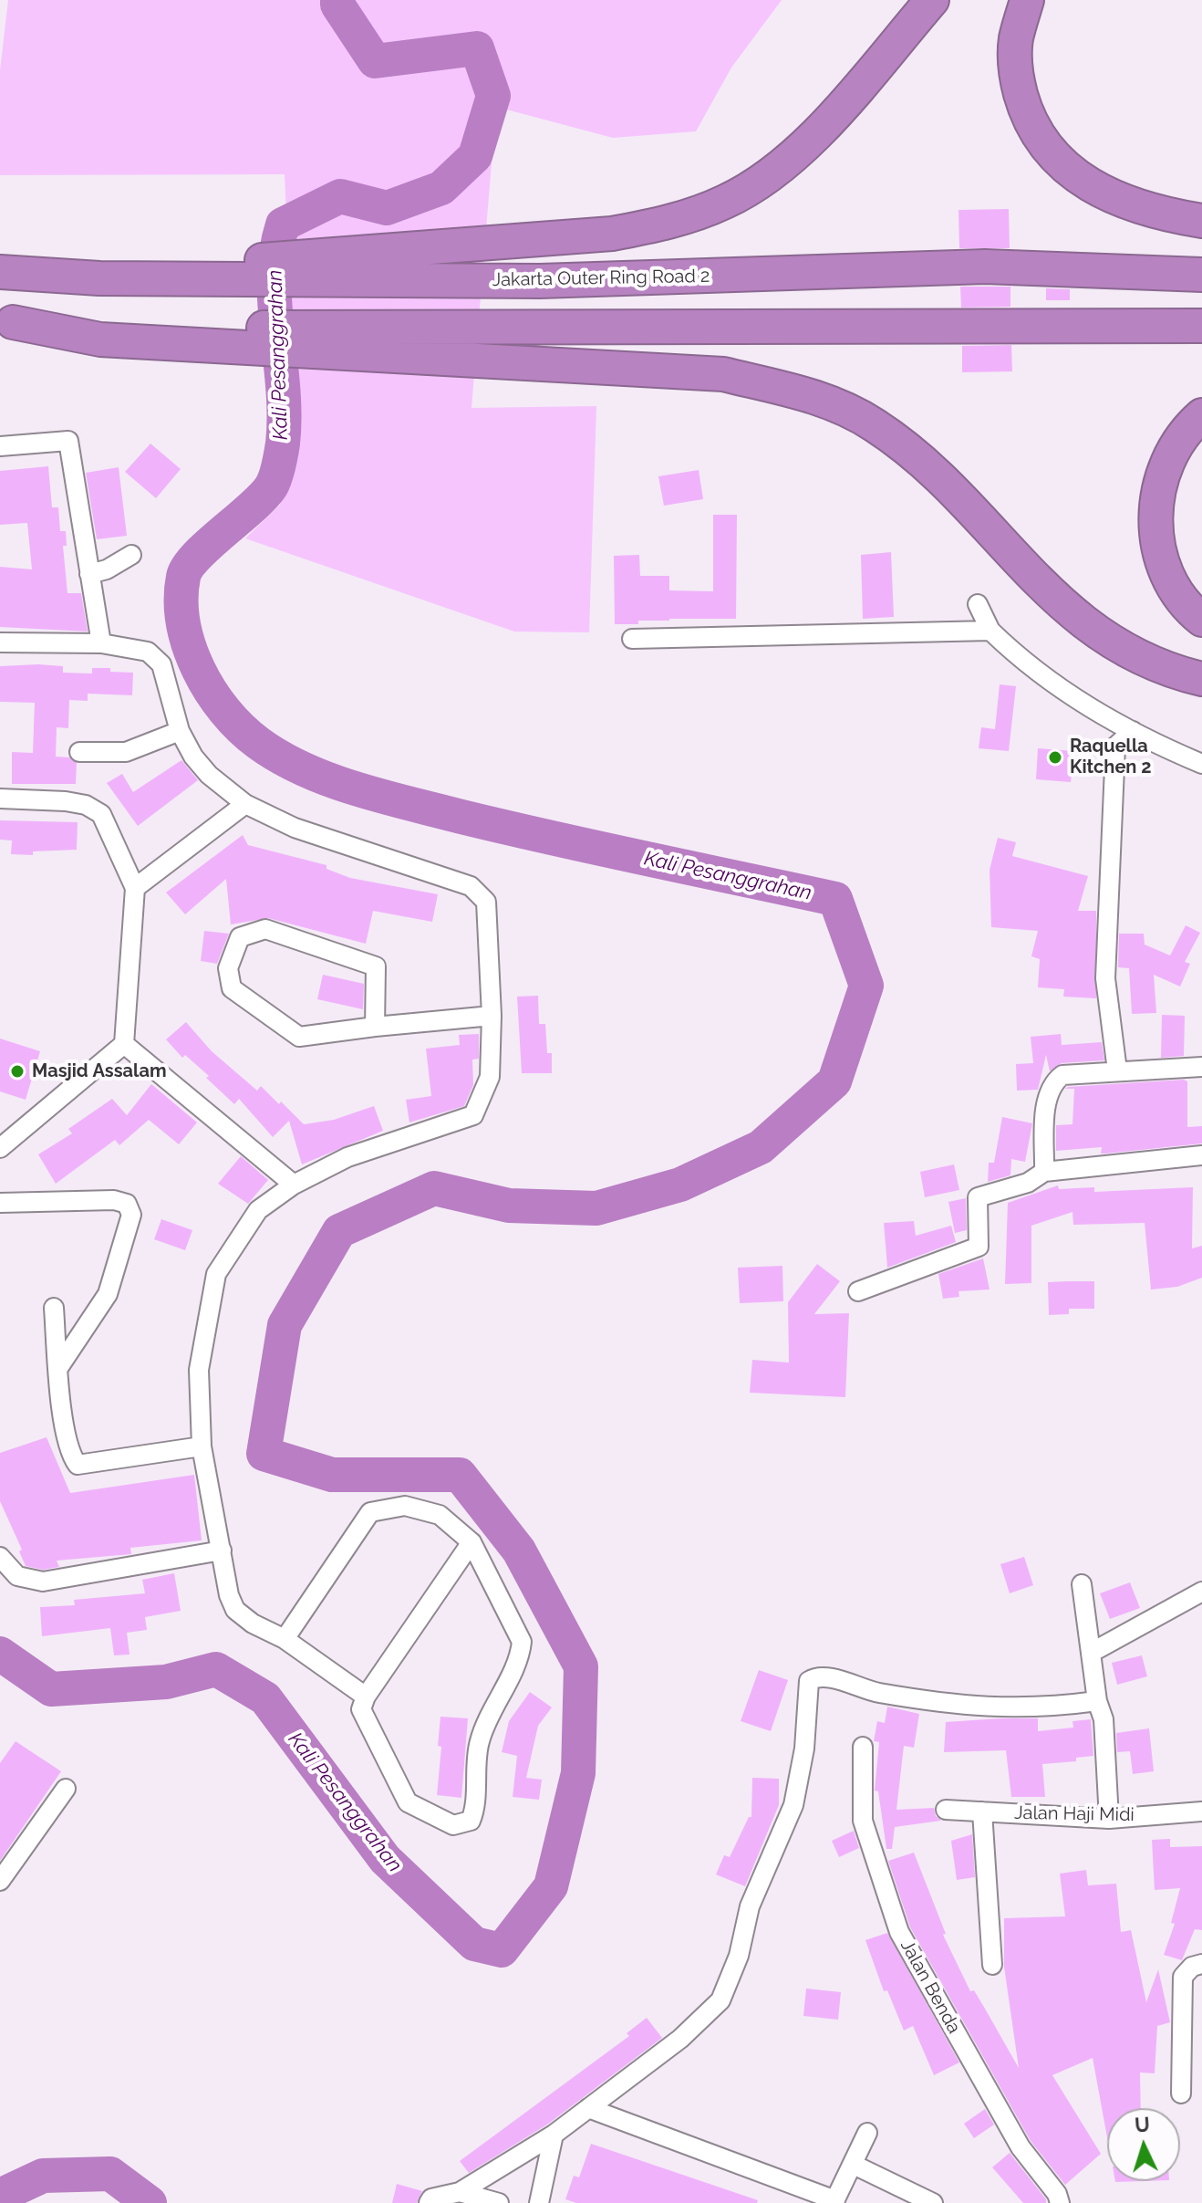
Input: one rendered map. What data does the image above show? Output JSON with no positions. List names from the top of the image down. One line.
{"streets":{"highway":["Jakarta Outer Ring Road 2"],"street":["Jalan Haji Midi","Jalan Benda"]},"water":["Kali Pesanggrahan"],"places":["Raquella Kitchen 2","Masjid Assalam"],"north":"top"}
